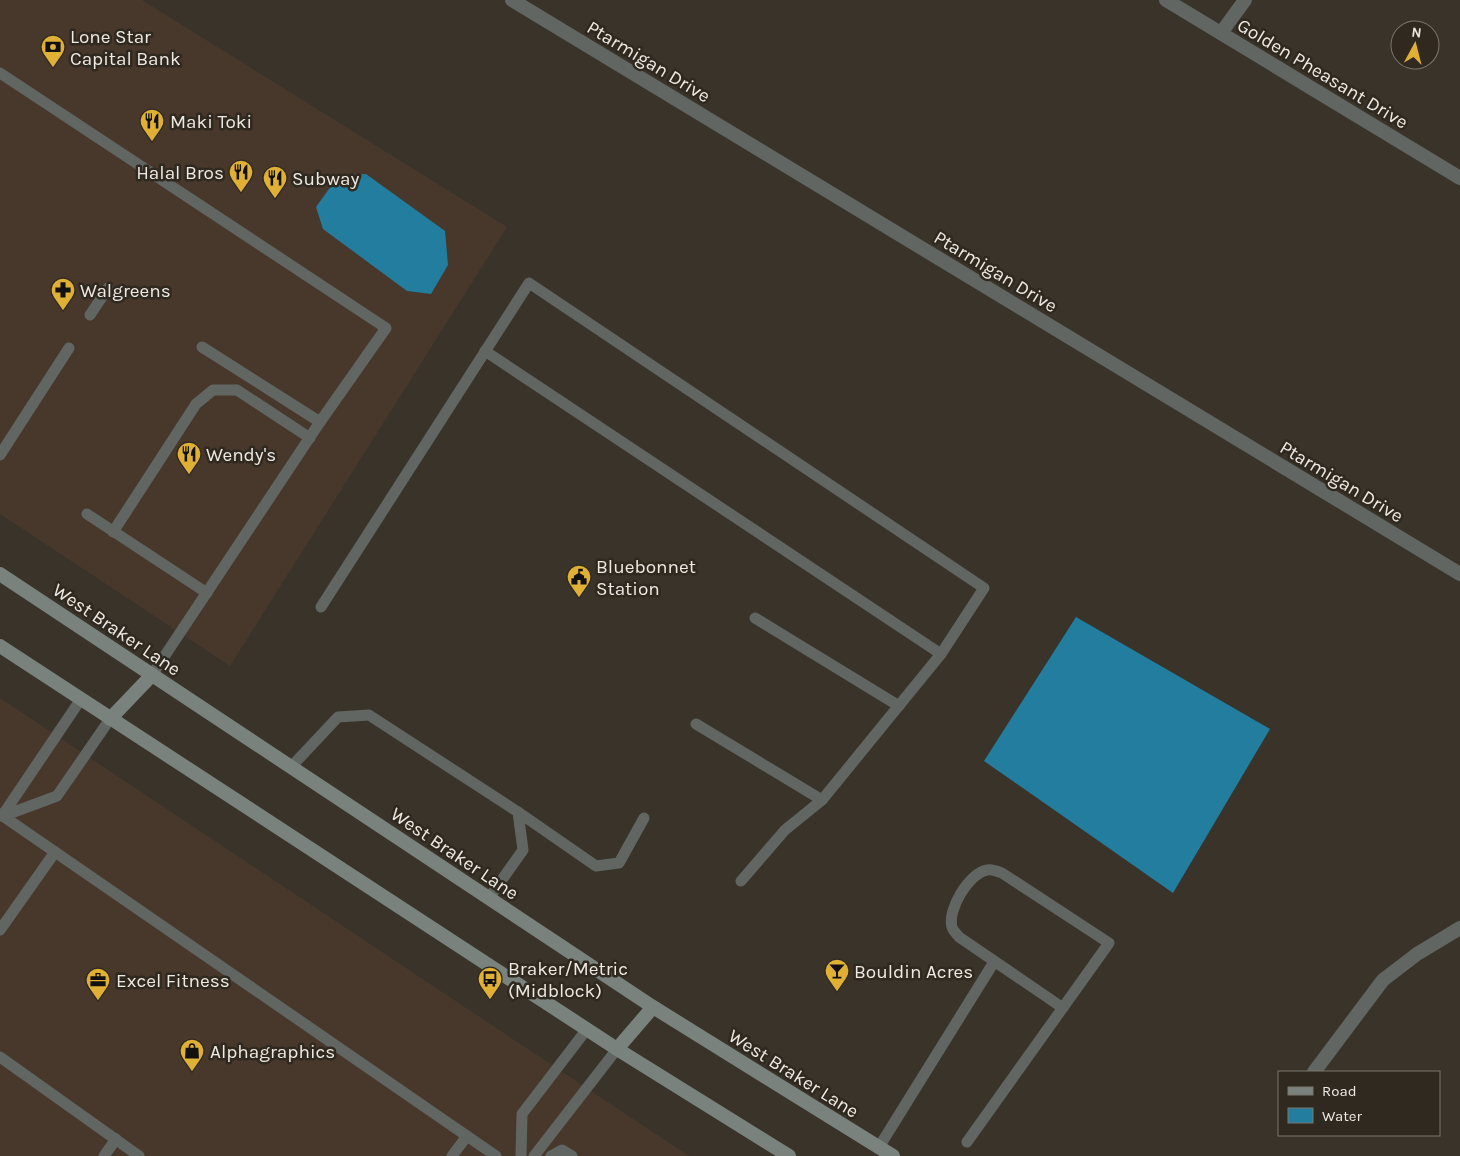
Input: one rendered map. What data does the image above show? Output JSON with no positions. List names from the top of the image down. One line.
{"streets":{"main road":["West Braker Lane"],"street":["Ptarmigan Drive","Golden Pheasant Drive"]},"places":{"bank":["Lone Star Capital Bank"],"restaurant":["Maki Toki","Halal Bros","Subway","Wendy's"],"pharmacy":["Walgreens"],"public building":["Bluebonnet Station"],"bar":["Bouldin Acres"],"bus stop":["Braker/Metric (Midblock)"],"office":["Excel Fitness"],"shop":["Alphagraphics"]},"legend":["Road","Water"],"north":"top"}
